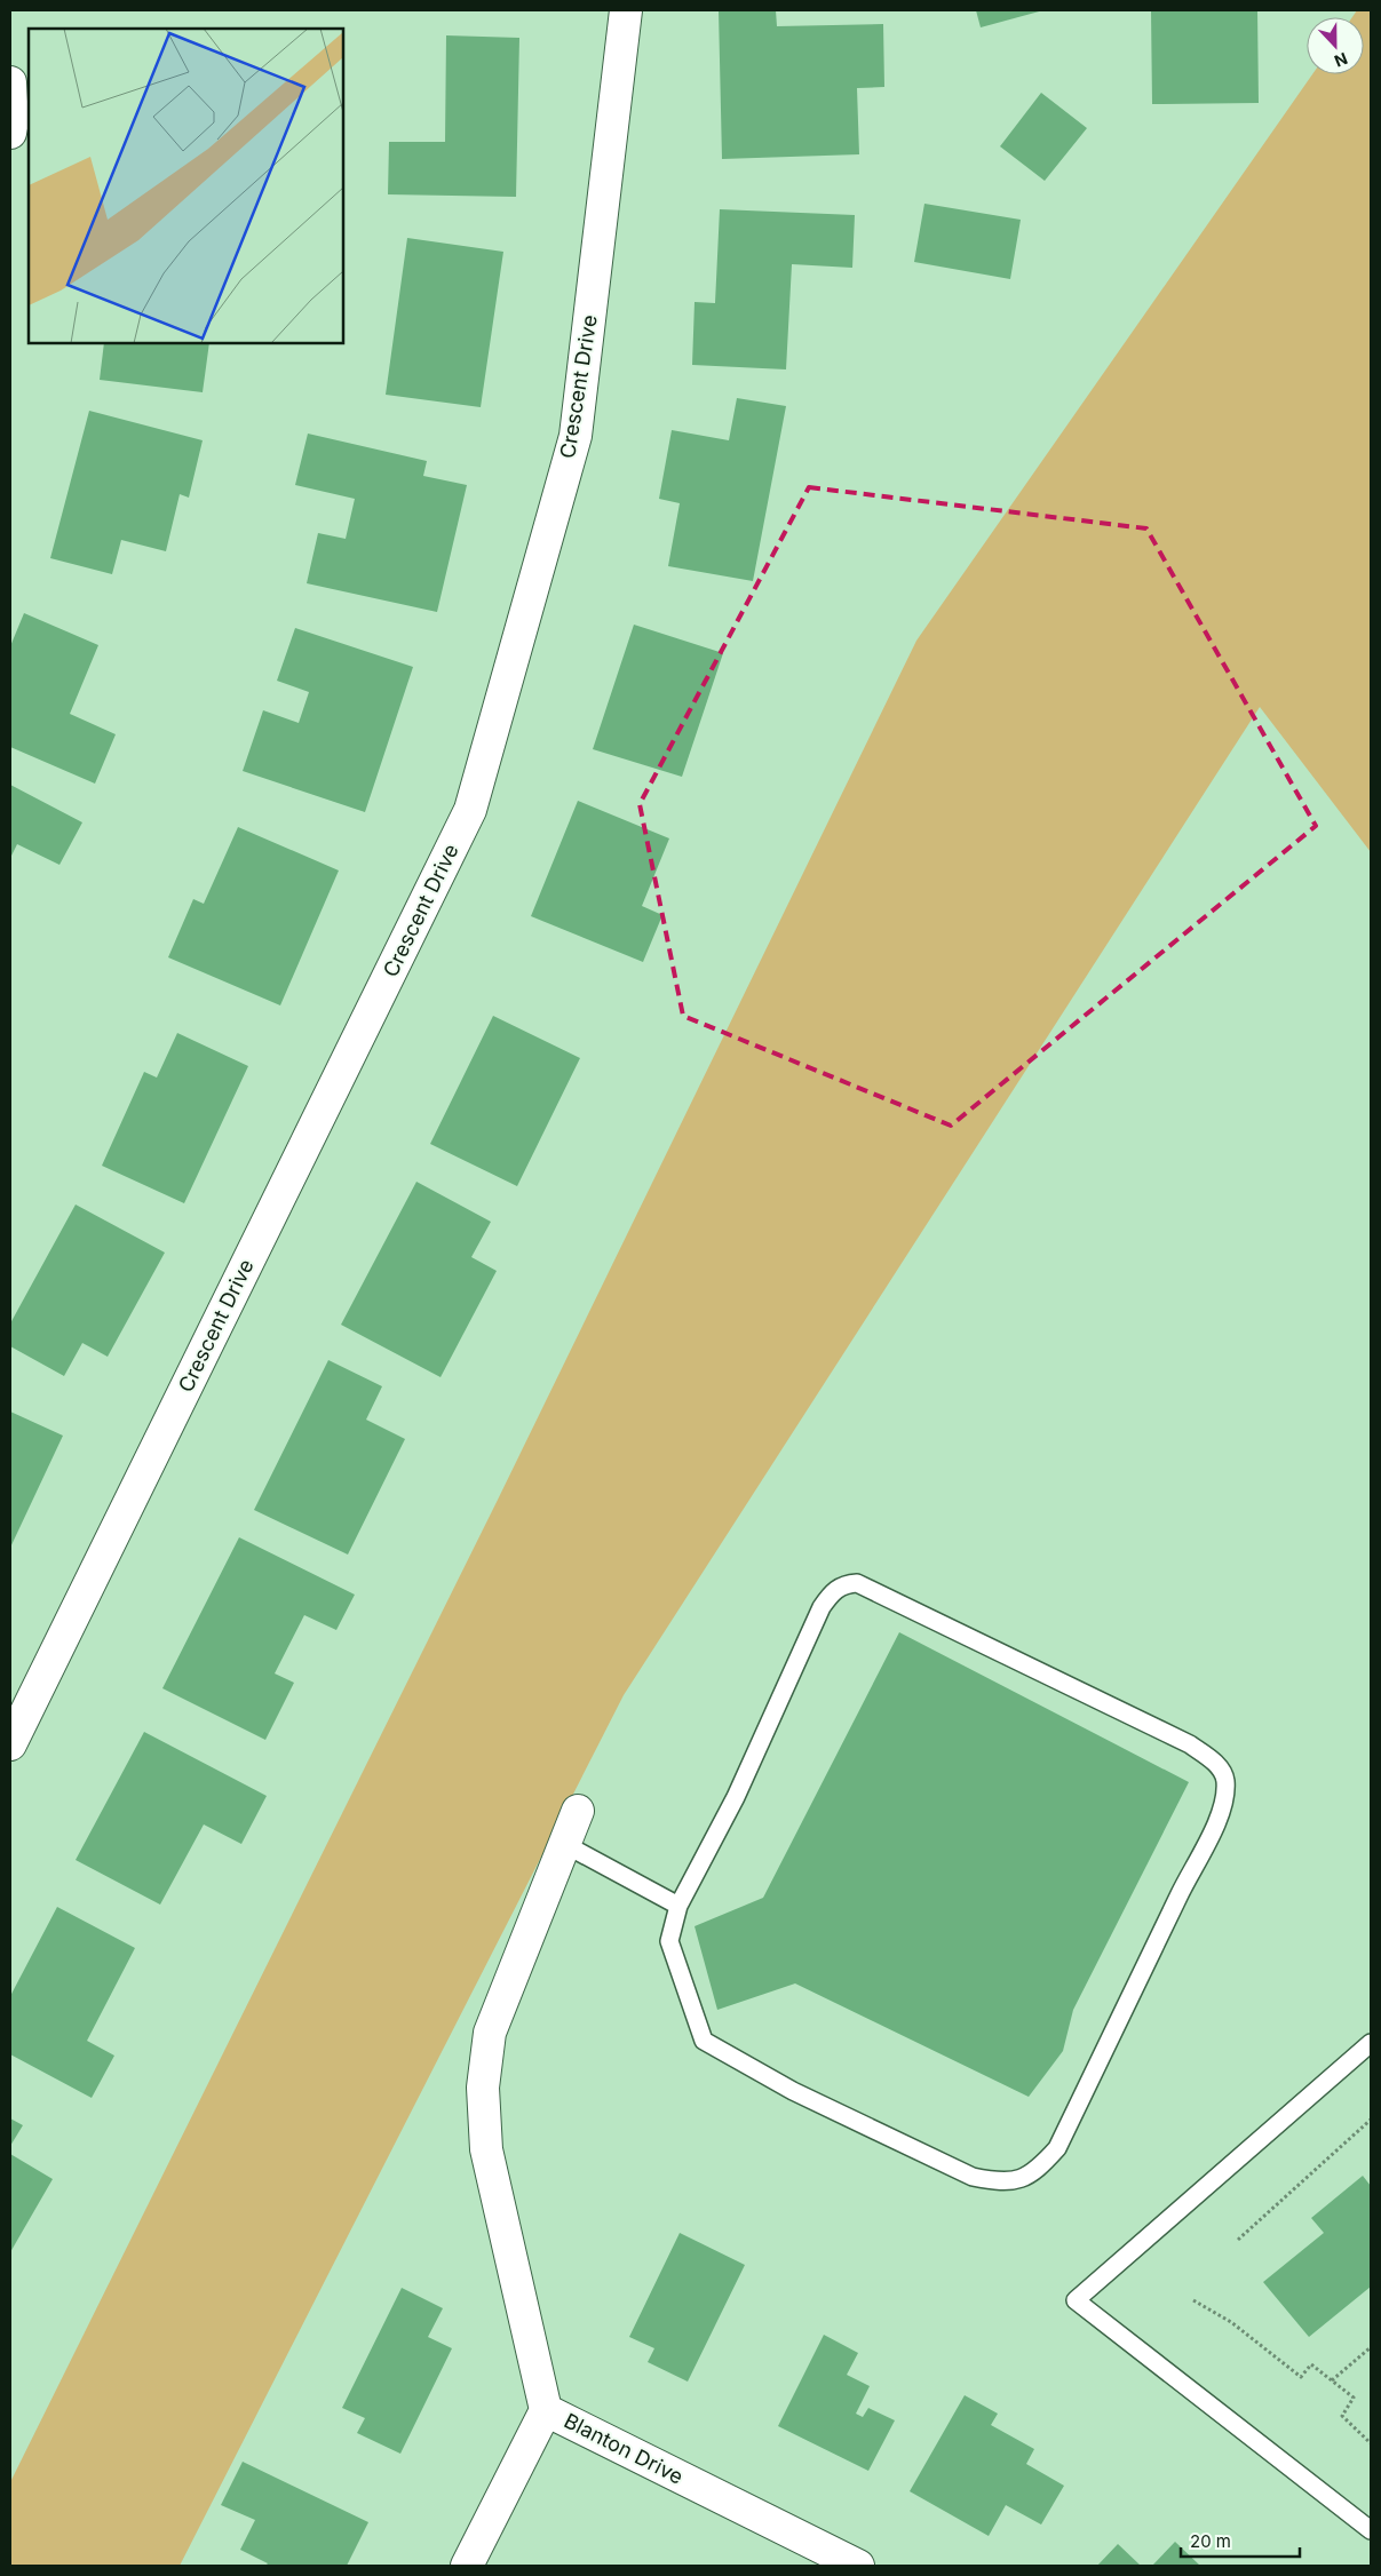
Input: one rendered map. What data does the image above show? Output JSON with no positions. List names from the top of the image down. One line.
{"streets":{"street":["Crescent Drive","Blanton Drive"]},"scale_bar":"20 m","north":"bottom"}
